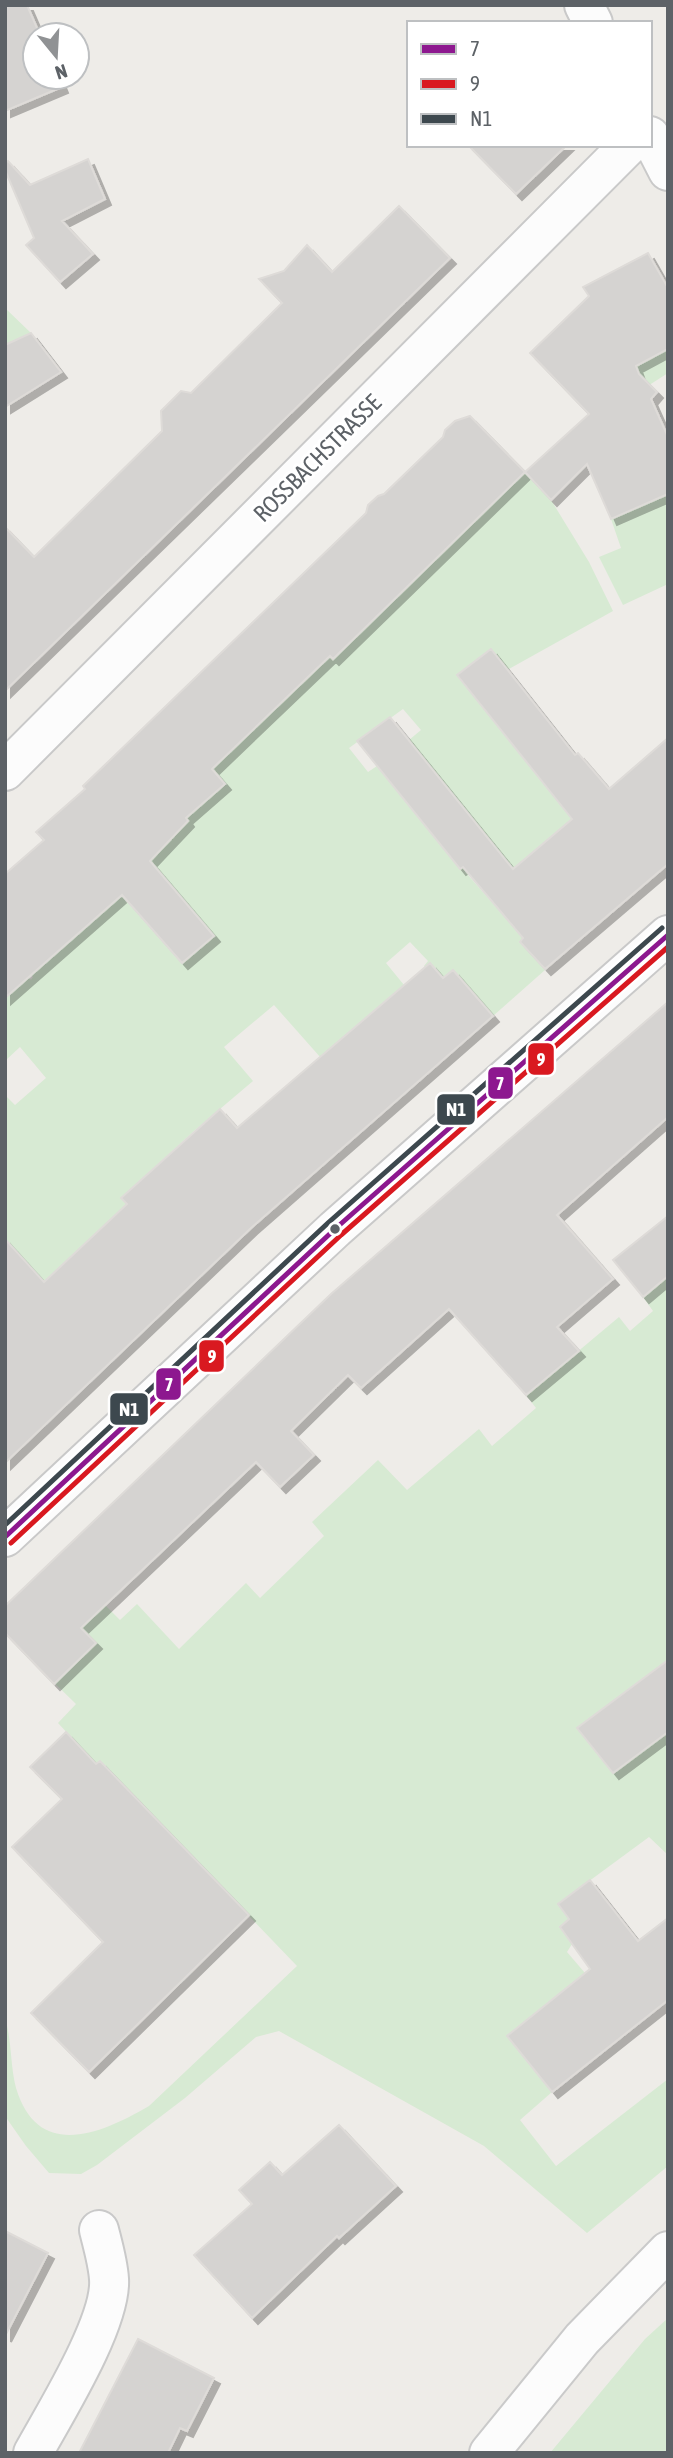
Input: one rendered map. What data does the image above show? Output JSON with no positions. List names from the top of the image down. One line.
{"streets":{"street":["ROSSBACHSTRASSE"]},"lines":["transit line N1","transit line 7","transit line 9"],"legend":["7","9","N1"],"north":"bottom"}
